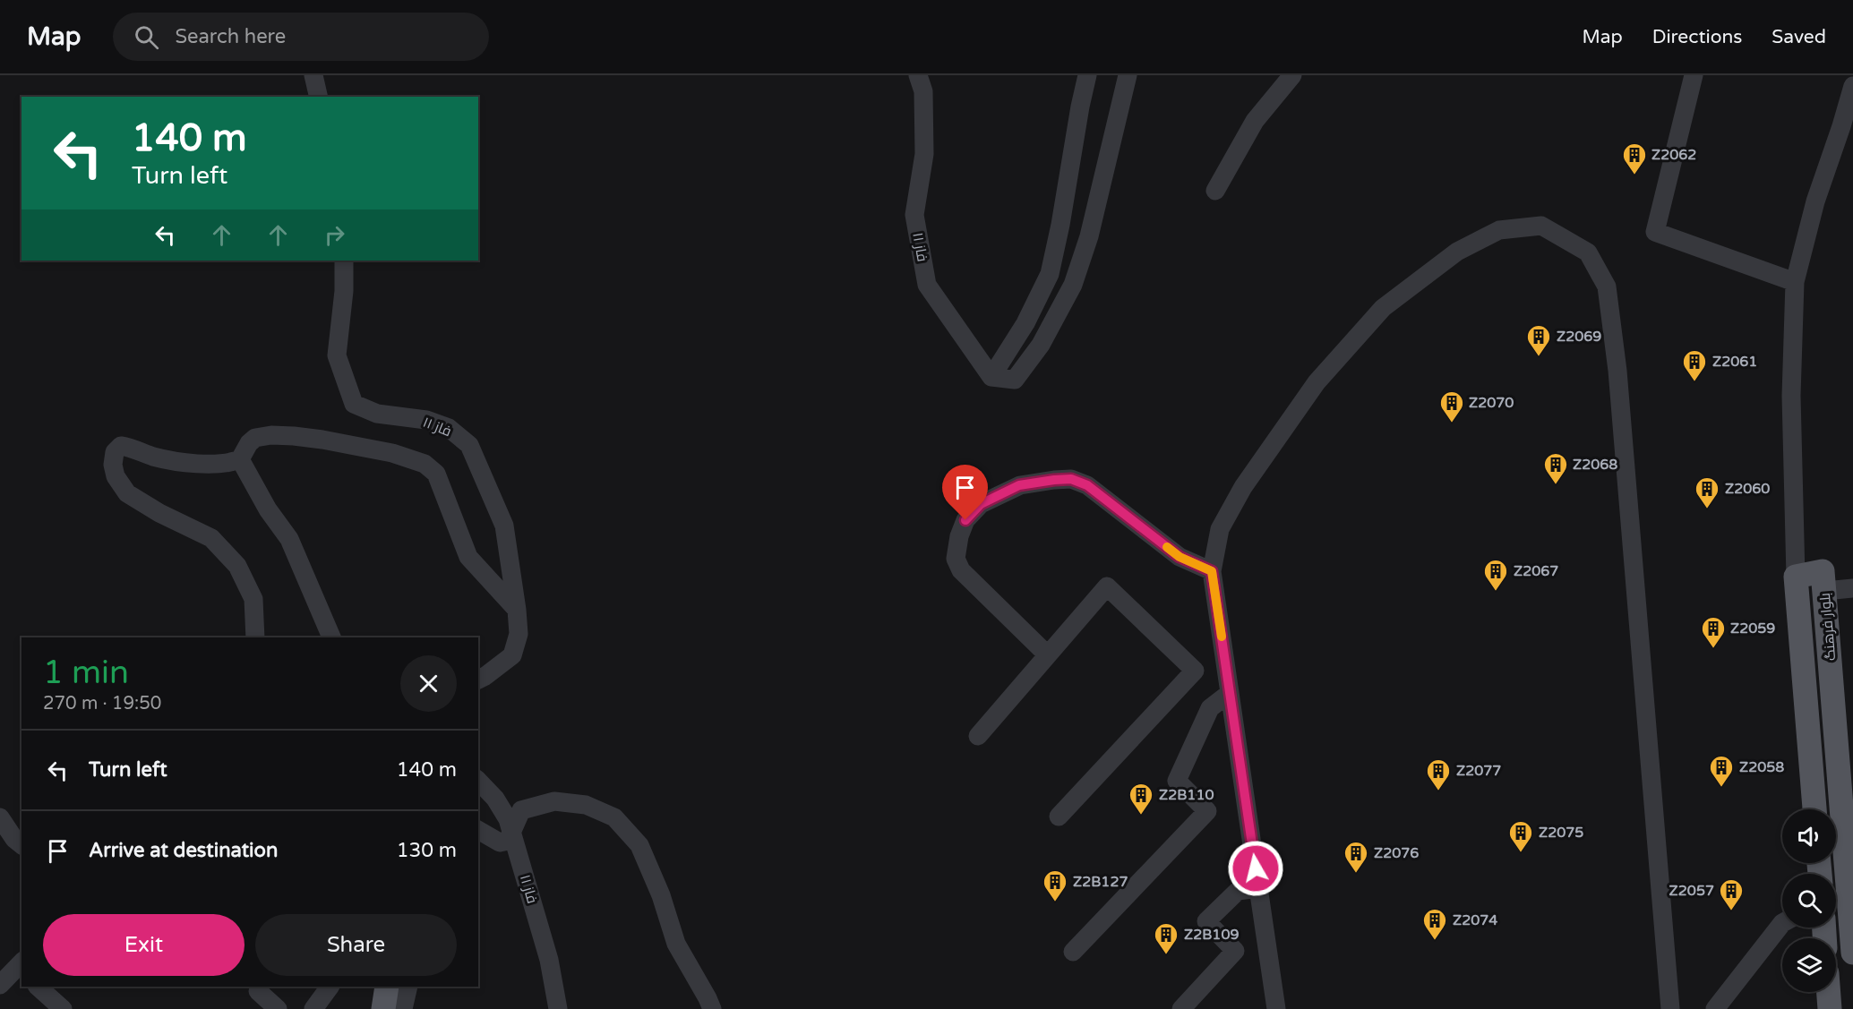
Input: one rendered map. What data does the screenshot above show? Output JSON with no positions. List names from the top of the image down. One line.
{"streets":{"main road":["بلوار فرهنگ"],"street":["فاز ۱۱"]},"places":{"building":["Z2062","Z2069","Z2061","Z2070","Z2068","Z2060","Z2067","Z2059","Z2058","Z2077","Z2B110","Z2075","Z2076","Z2B127","Z2057","Z2074","Z2B109"]},"page":{"header":"Map","search":"Search here","nav":["Map","Directions","Saved"],"turn":["140 m","Turn left"],"heading":["1 min","270 m · 19:50"],"list":[{"name":"Turn left","value":"140 m"},{"name":"Arrive at destination","value":"130 m"}],"buttons":["Exit","Share"]}}
